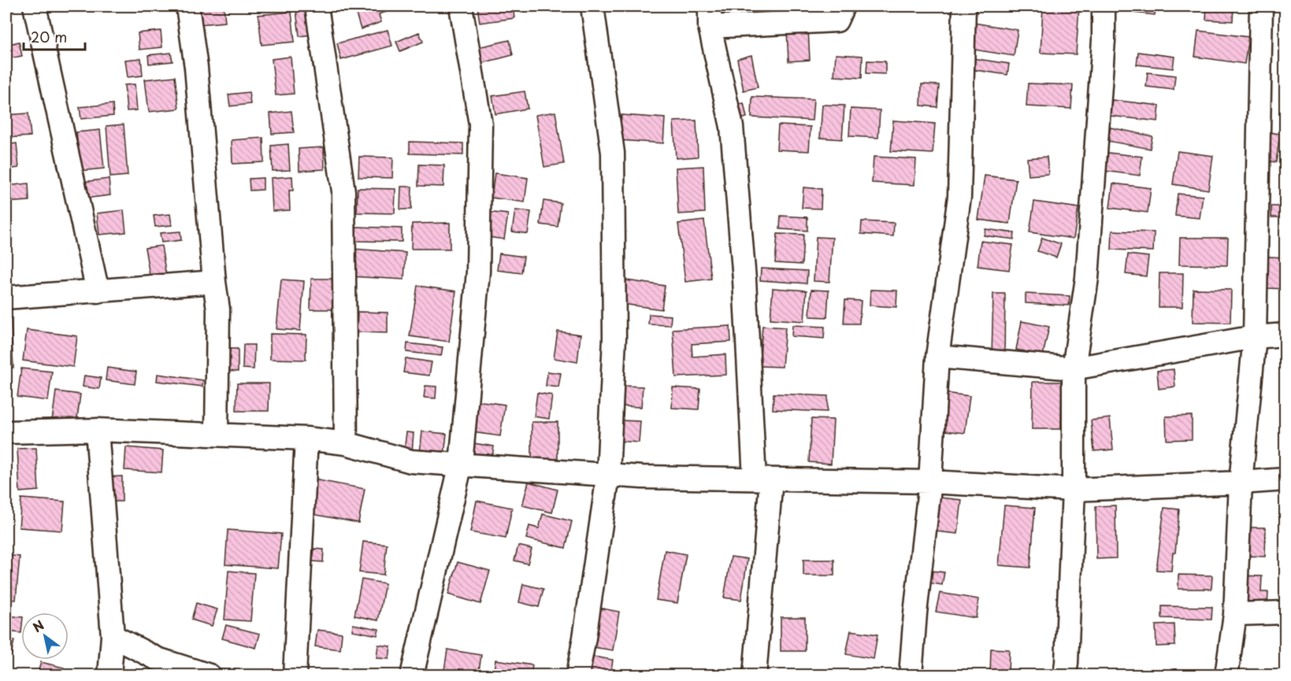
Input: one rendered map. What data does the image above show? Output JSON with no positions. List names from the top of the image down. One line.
{"scale_bar":"20 m","north":"top left"}
